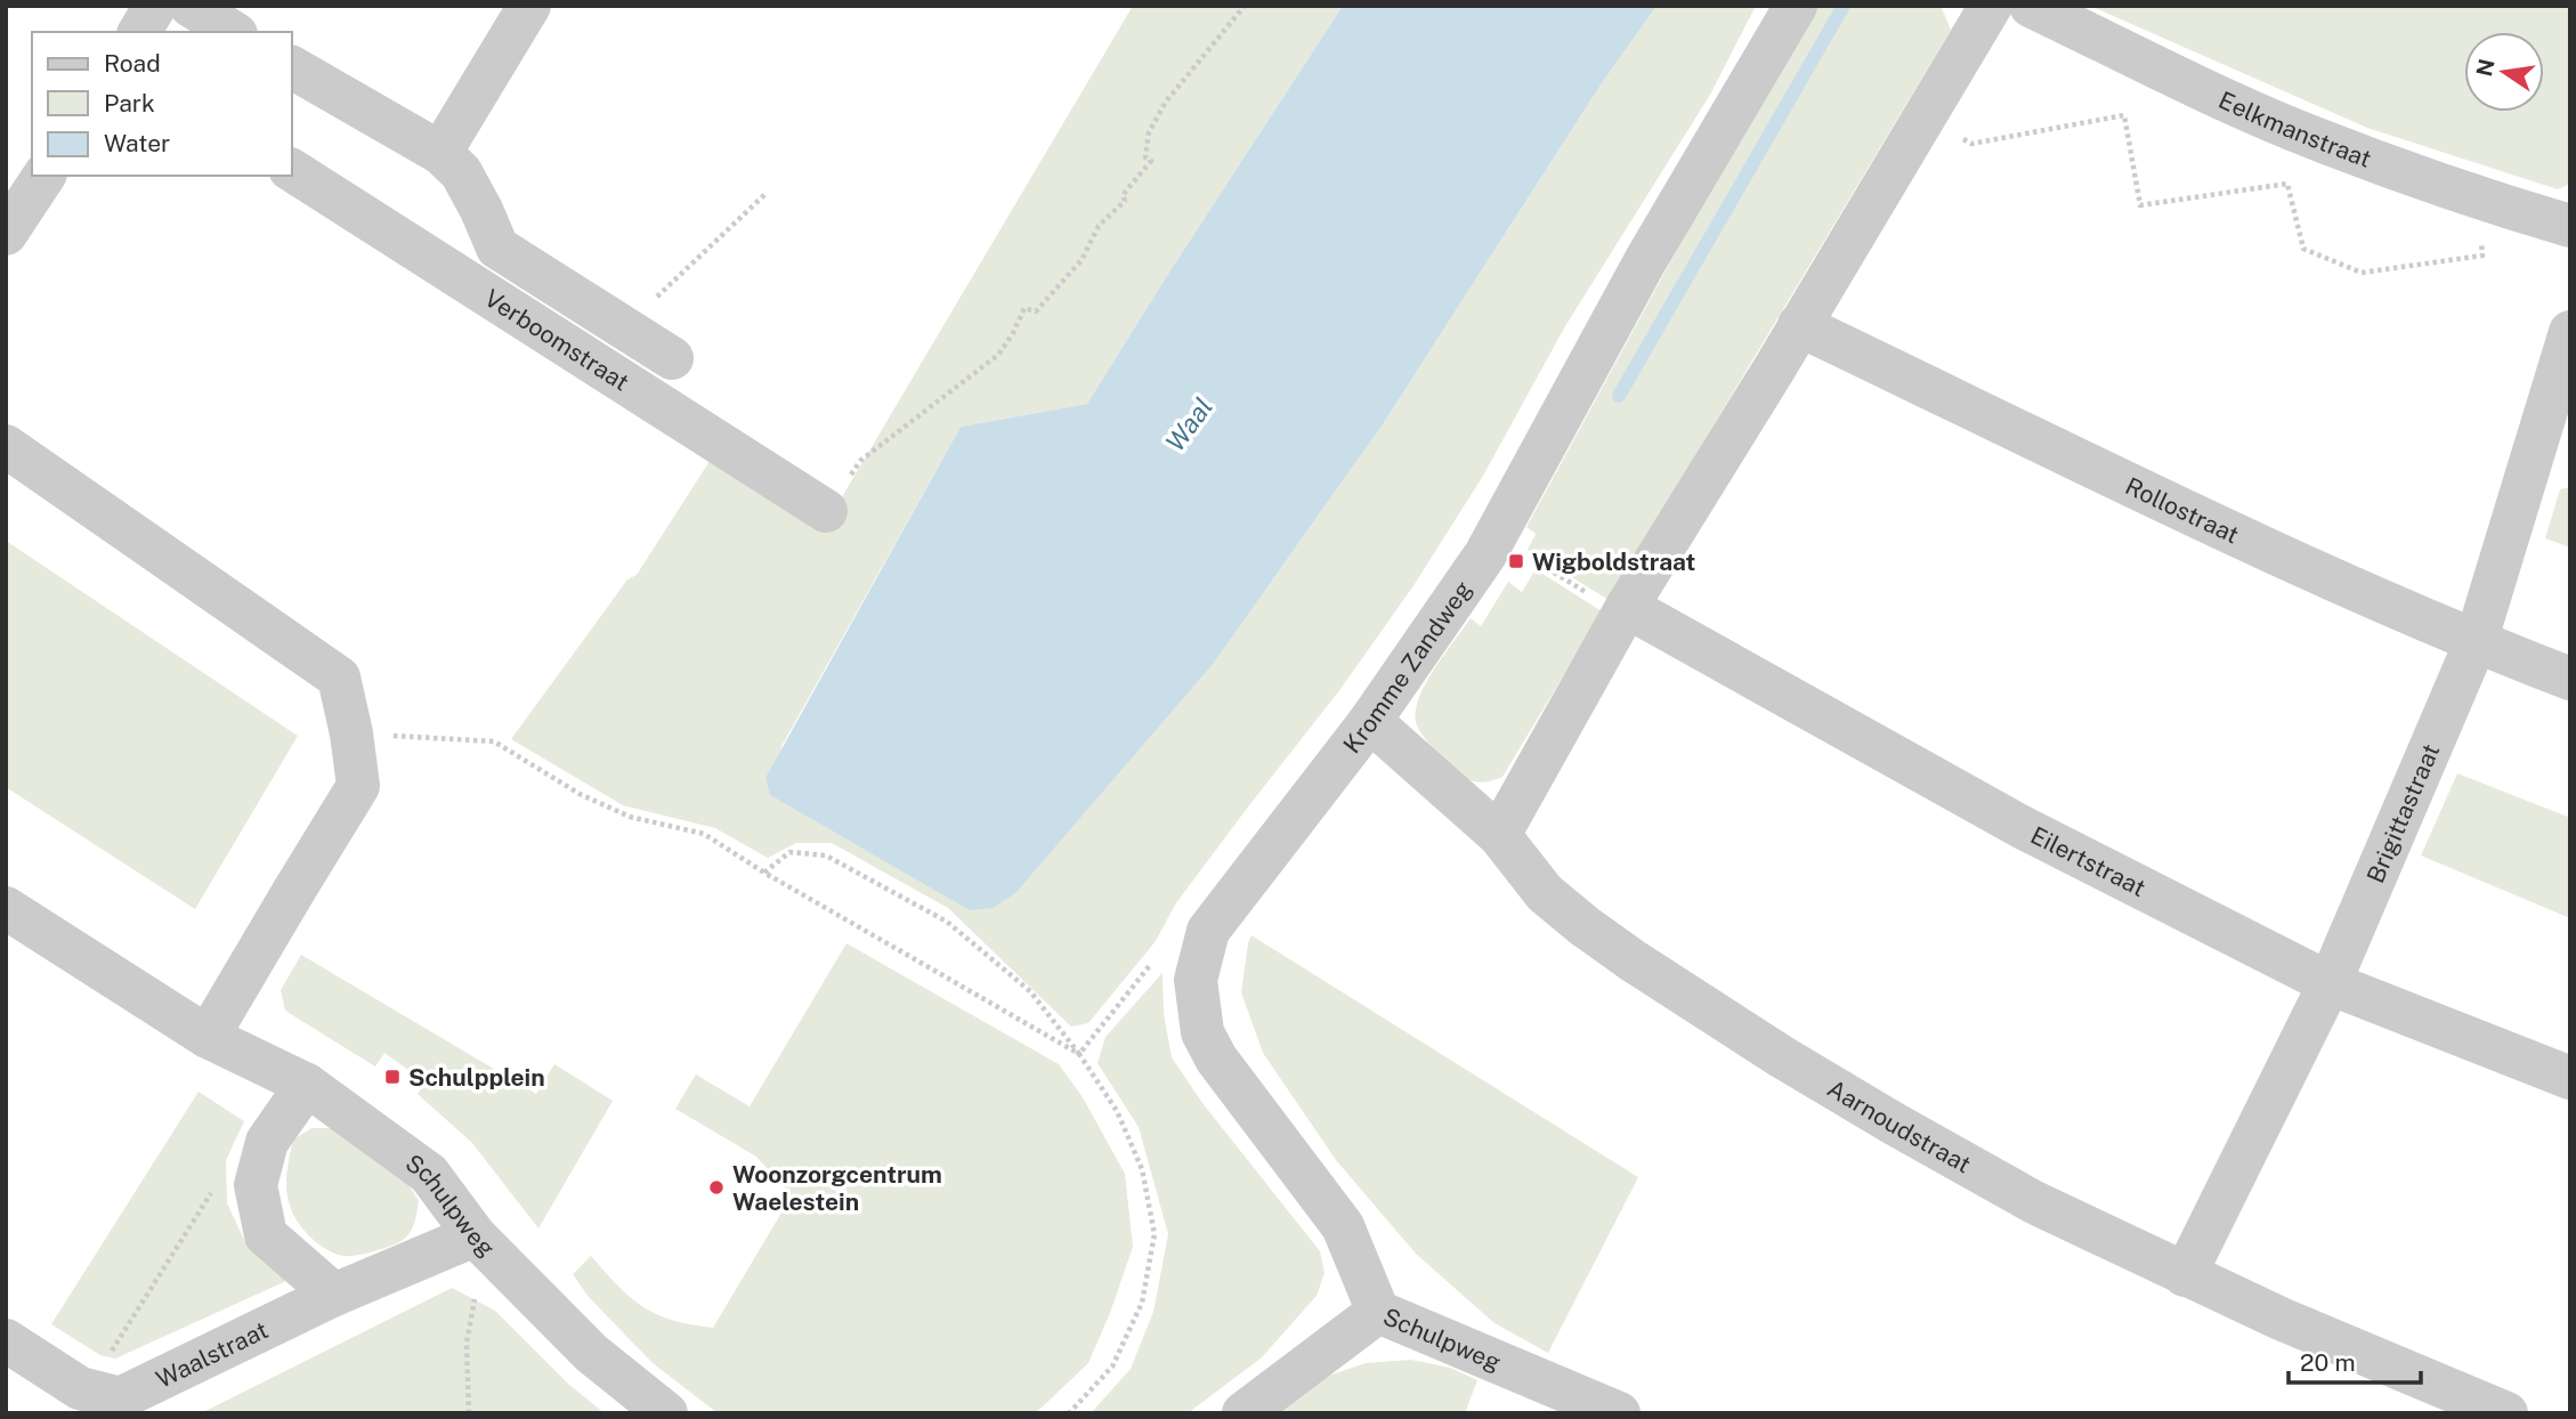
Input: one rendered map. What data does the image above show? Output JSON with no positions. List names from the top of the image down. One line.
{"streets":{"street":["Eelkmanstraat","Verboomstraat","Rollostraat","Kromme Zandweg","Brigittastraat","Eilertstraat","Aarnoudstraat","Schulpweg","Waalstraat"]},"crossings":[["Rollostraat","Brigittastraat"],["Kromme Zandweg","Aarnoudstraat"],["Kromme Zandweg","Schulpweg"],["Brigittastraat","Eilertstraat"],["Brigittastraat","Aarnoudstraat"],["Schulpweg","Waalstraat"]],"water":["Waal"],"places":{"transit":["Wigboldstraat","Schulpplein"],"other":["Woonzorgcentrum Waelestein"]},"legend":["Road","Park","Water"],"scale_bar":"20 m","north":"left"}
